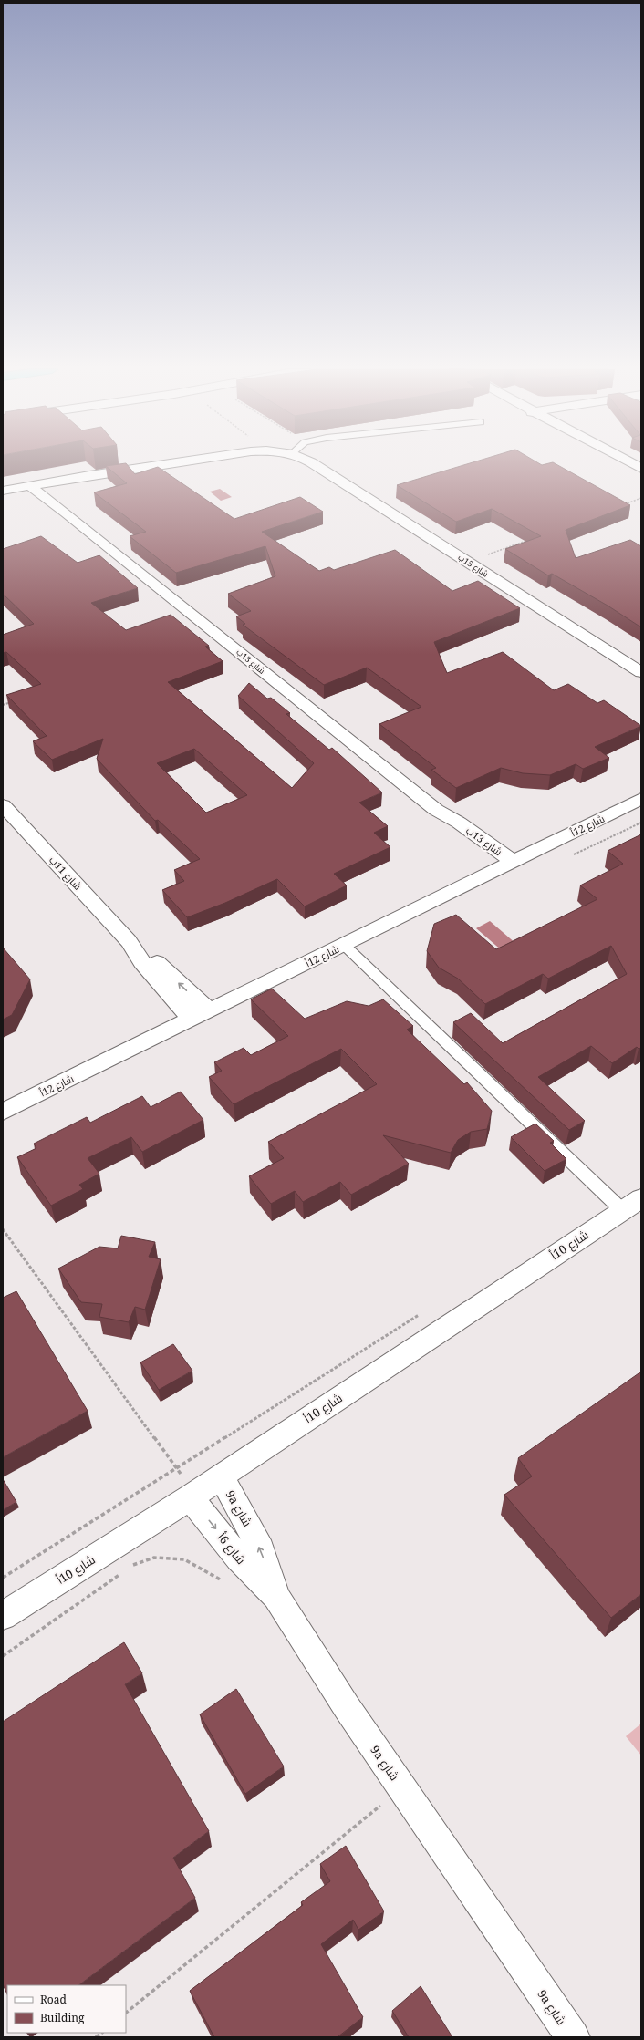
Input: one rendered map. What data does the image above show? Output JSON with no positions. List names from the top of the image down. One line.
{"streets":{"street":["شارع 15ب","شارع 13ب","شارع 12أ","شارع 11ب","شارع 10أ","9a شارع","شارع 6أ"]},"crossings":[["شارع 13ب","شارع 12أ"],["شارع 12أ","شارع 11ب"],["شارع 10أ","9a شارع"],["شارع 10أ","شارع 6أ"],["9a شارع","شارع 6أ"]],"one_way":["شارع 6أ"],"legend":["Road","Building"]}
